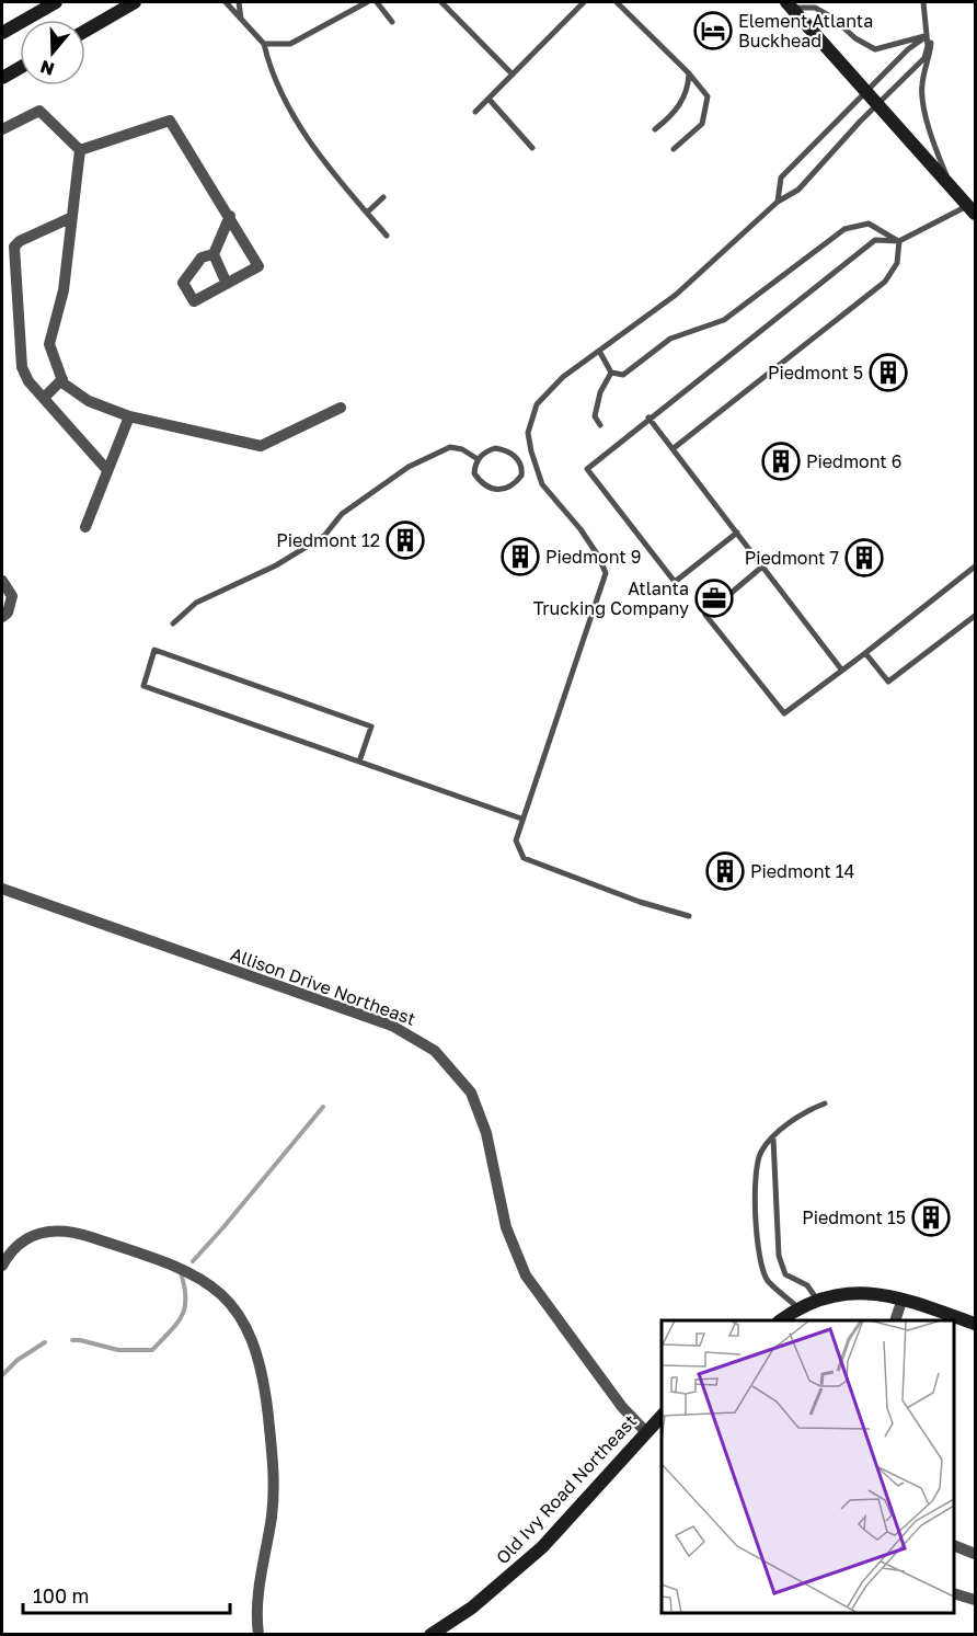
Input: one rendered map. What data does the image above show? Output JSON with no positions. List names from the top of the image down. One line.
{"streets":{"street":["Allison Drive Northeast","Old Ivy Road Northeast"]},"crossings":[["Allison Drive Northeast","Old Ivy Road Northeast"]],"places":{"hotel":["Element Atlanta Buckhead"],"building":["Piedmont 5","Piedmont 6","Piedmont 12","Piedmont 9","Piedmont 7","Piedmont 14","Piedmont 15"],"office":["Atlanta Trucking Company"]},"scale_bar":"100 m","north":"bottom"}
